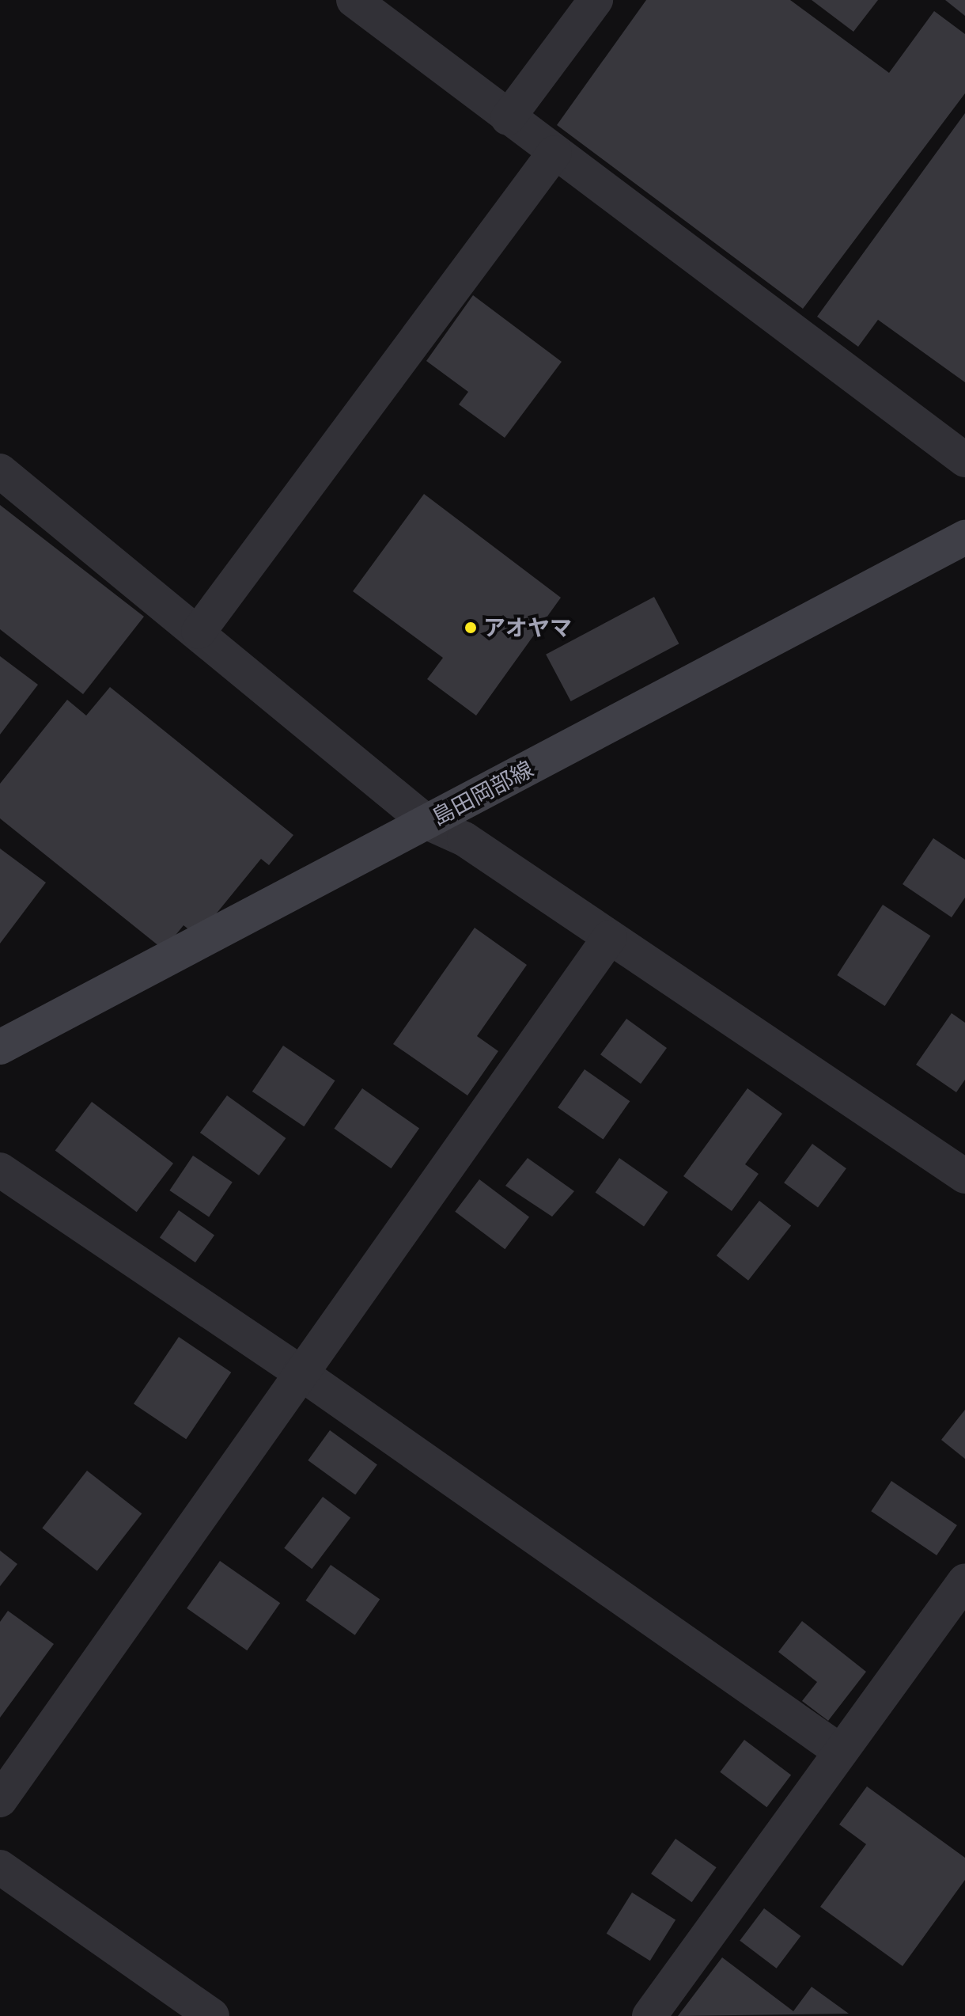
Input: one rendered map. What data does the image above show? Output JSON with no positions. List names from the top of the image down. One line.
{"streets":{"main road":["島田岡部線"]},"places":["アオヤマ"]}
